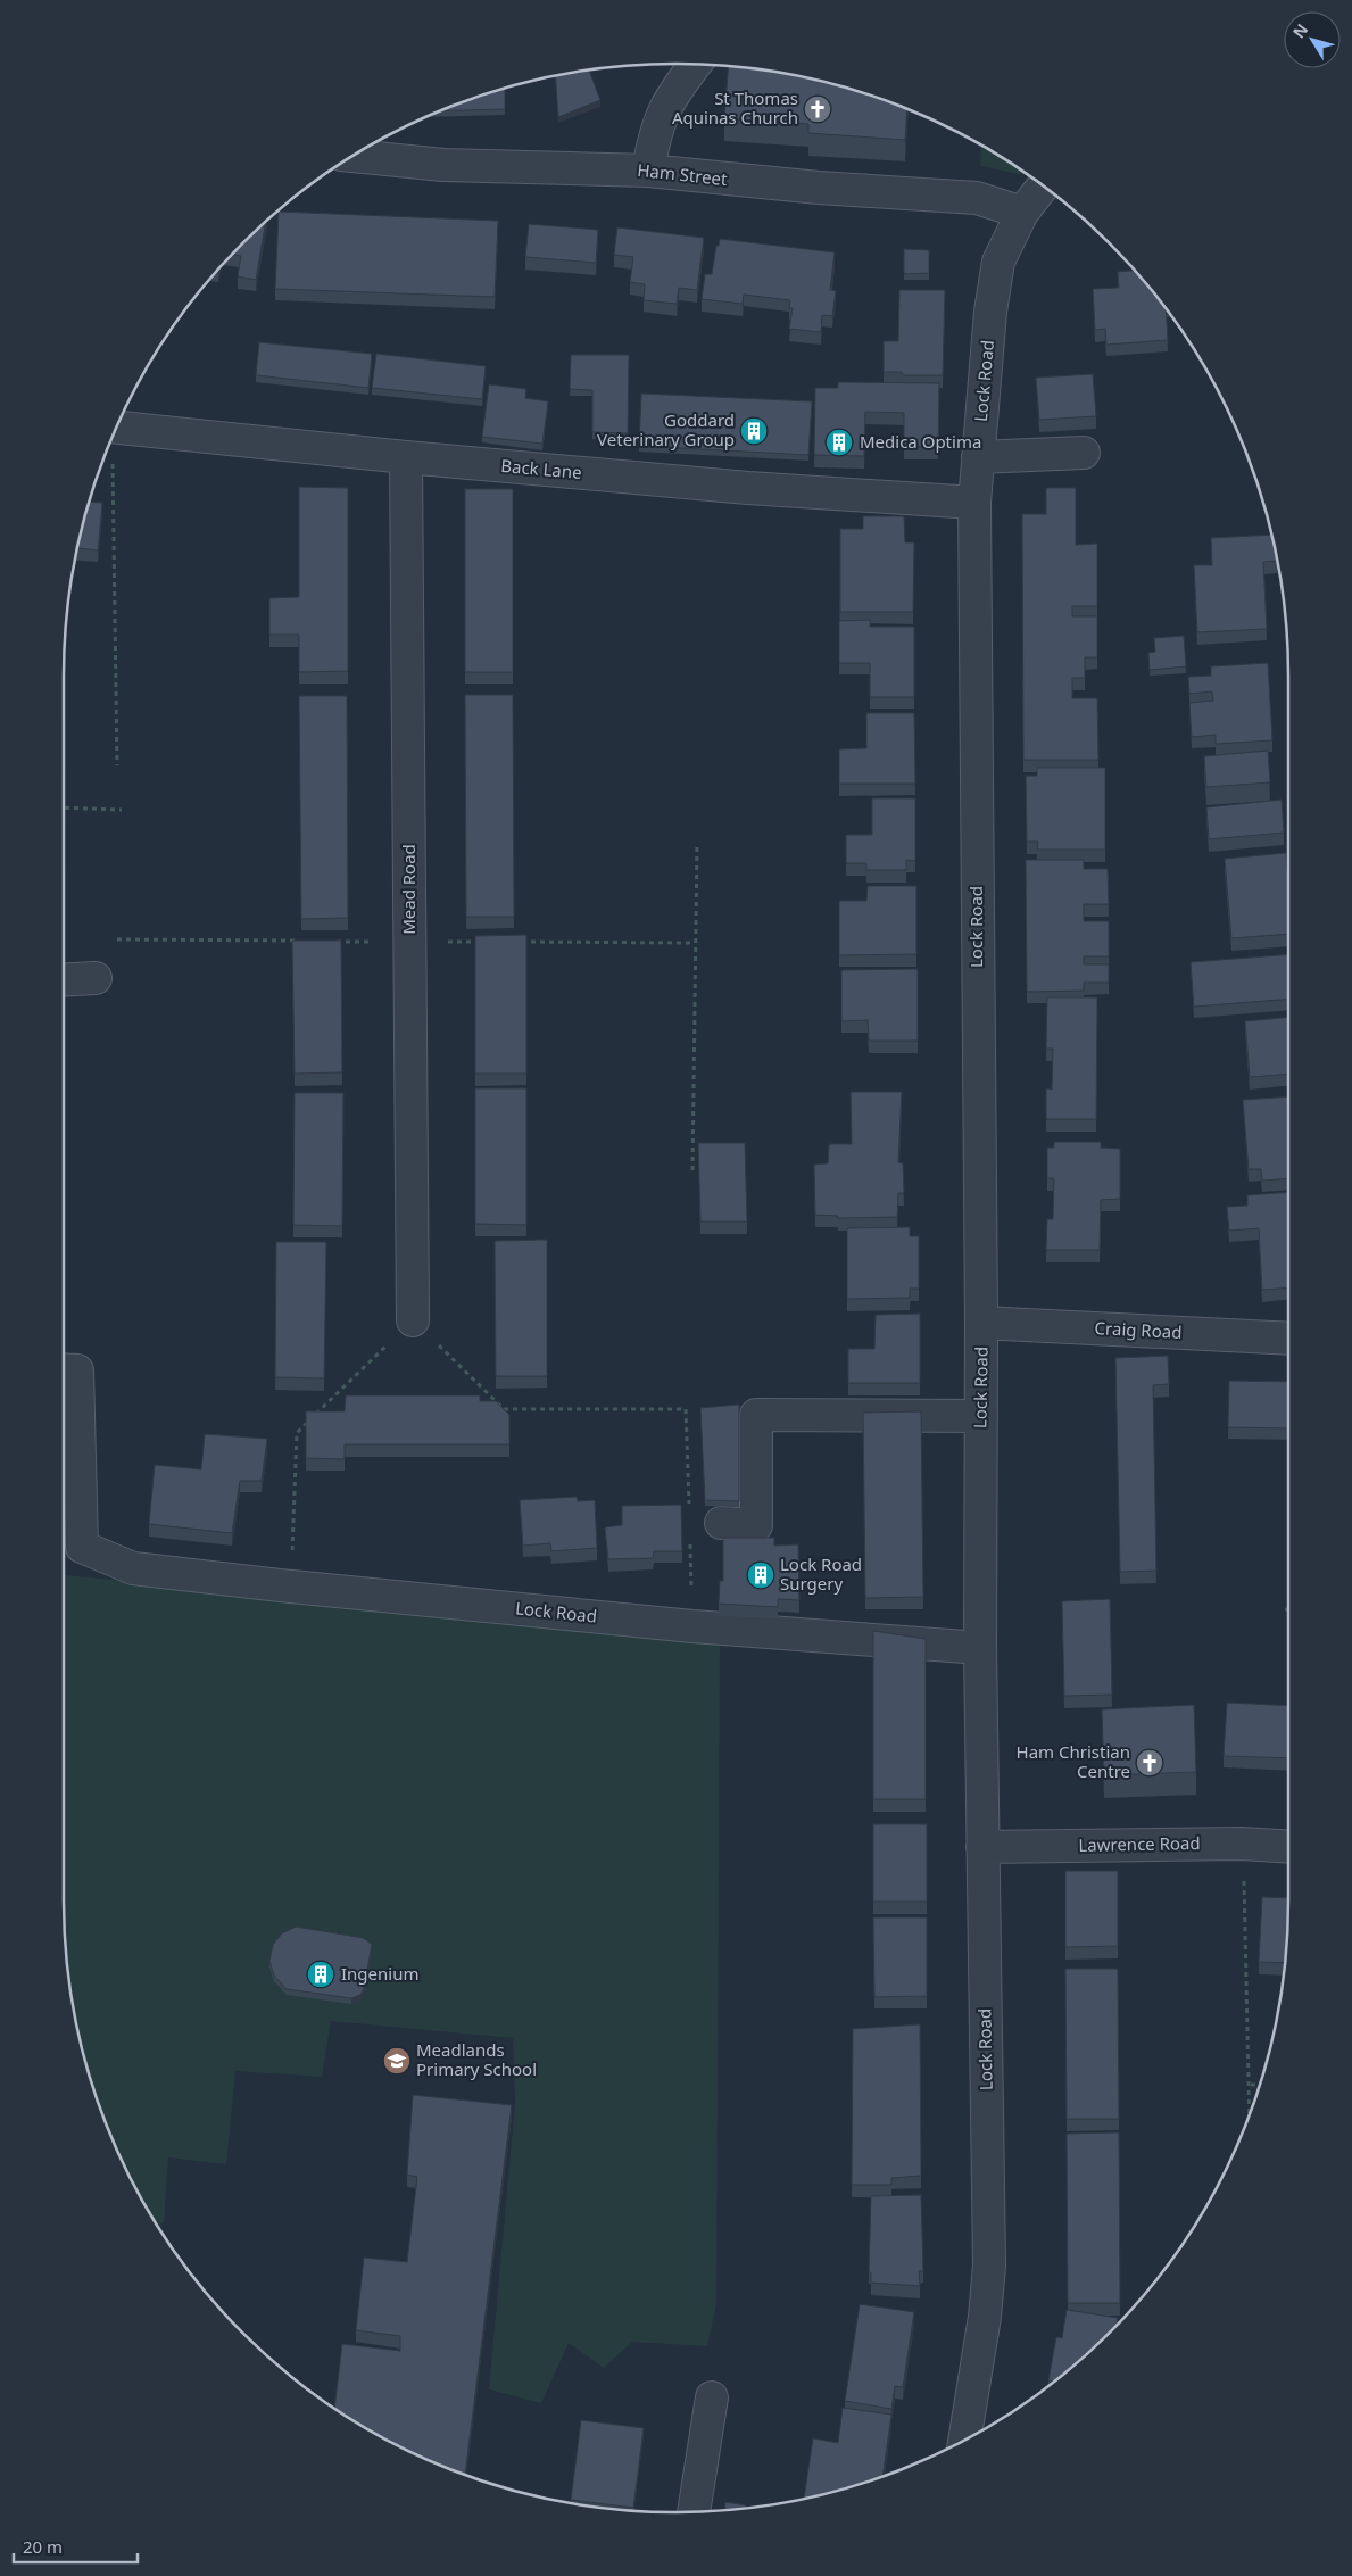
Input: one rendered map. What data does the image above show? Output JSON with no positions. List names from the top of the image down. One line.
{"streets":{"street":["Ham Street","Lock Road","Back Lane","Mead Road","Craig Road","Lawrence Road"]},"crossings":[["Ham Street","Lock Road"],["Lock Road","Back Lane"],["Lock Road","Craig Road"],["Lock Road","Lawrence Road"],["Back Lane","Mead Road"]],"places":{"church":["St Thomas Aquinas Church","Ham Christian Centre"],"building":["Goddard Veterinary Group","Medica Optima","Lock Road Surgery","Ingenium"],"school or university":["Meadlands Primary School"]},"scale_bar":"20 m","north":"top left"}
